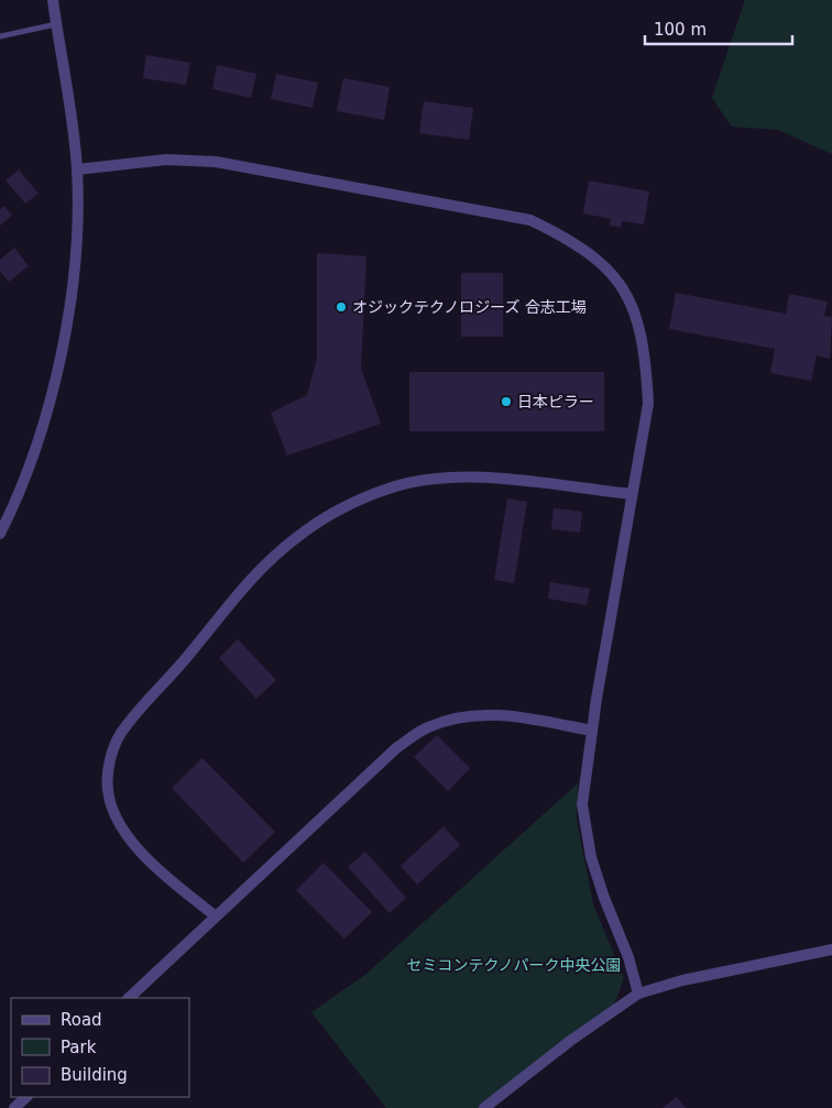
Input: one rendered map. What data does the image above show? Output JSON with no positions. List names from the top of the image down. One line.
{"parks":["セミコンテクノパーク中央公園"],"places":["オジックテクノロジーズ 合志工場","日本ピラー"],"legend":["Road","Park","Building"],"scale_bar":"100 m"}
